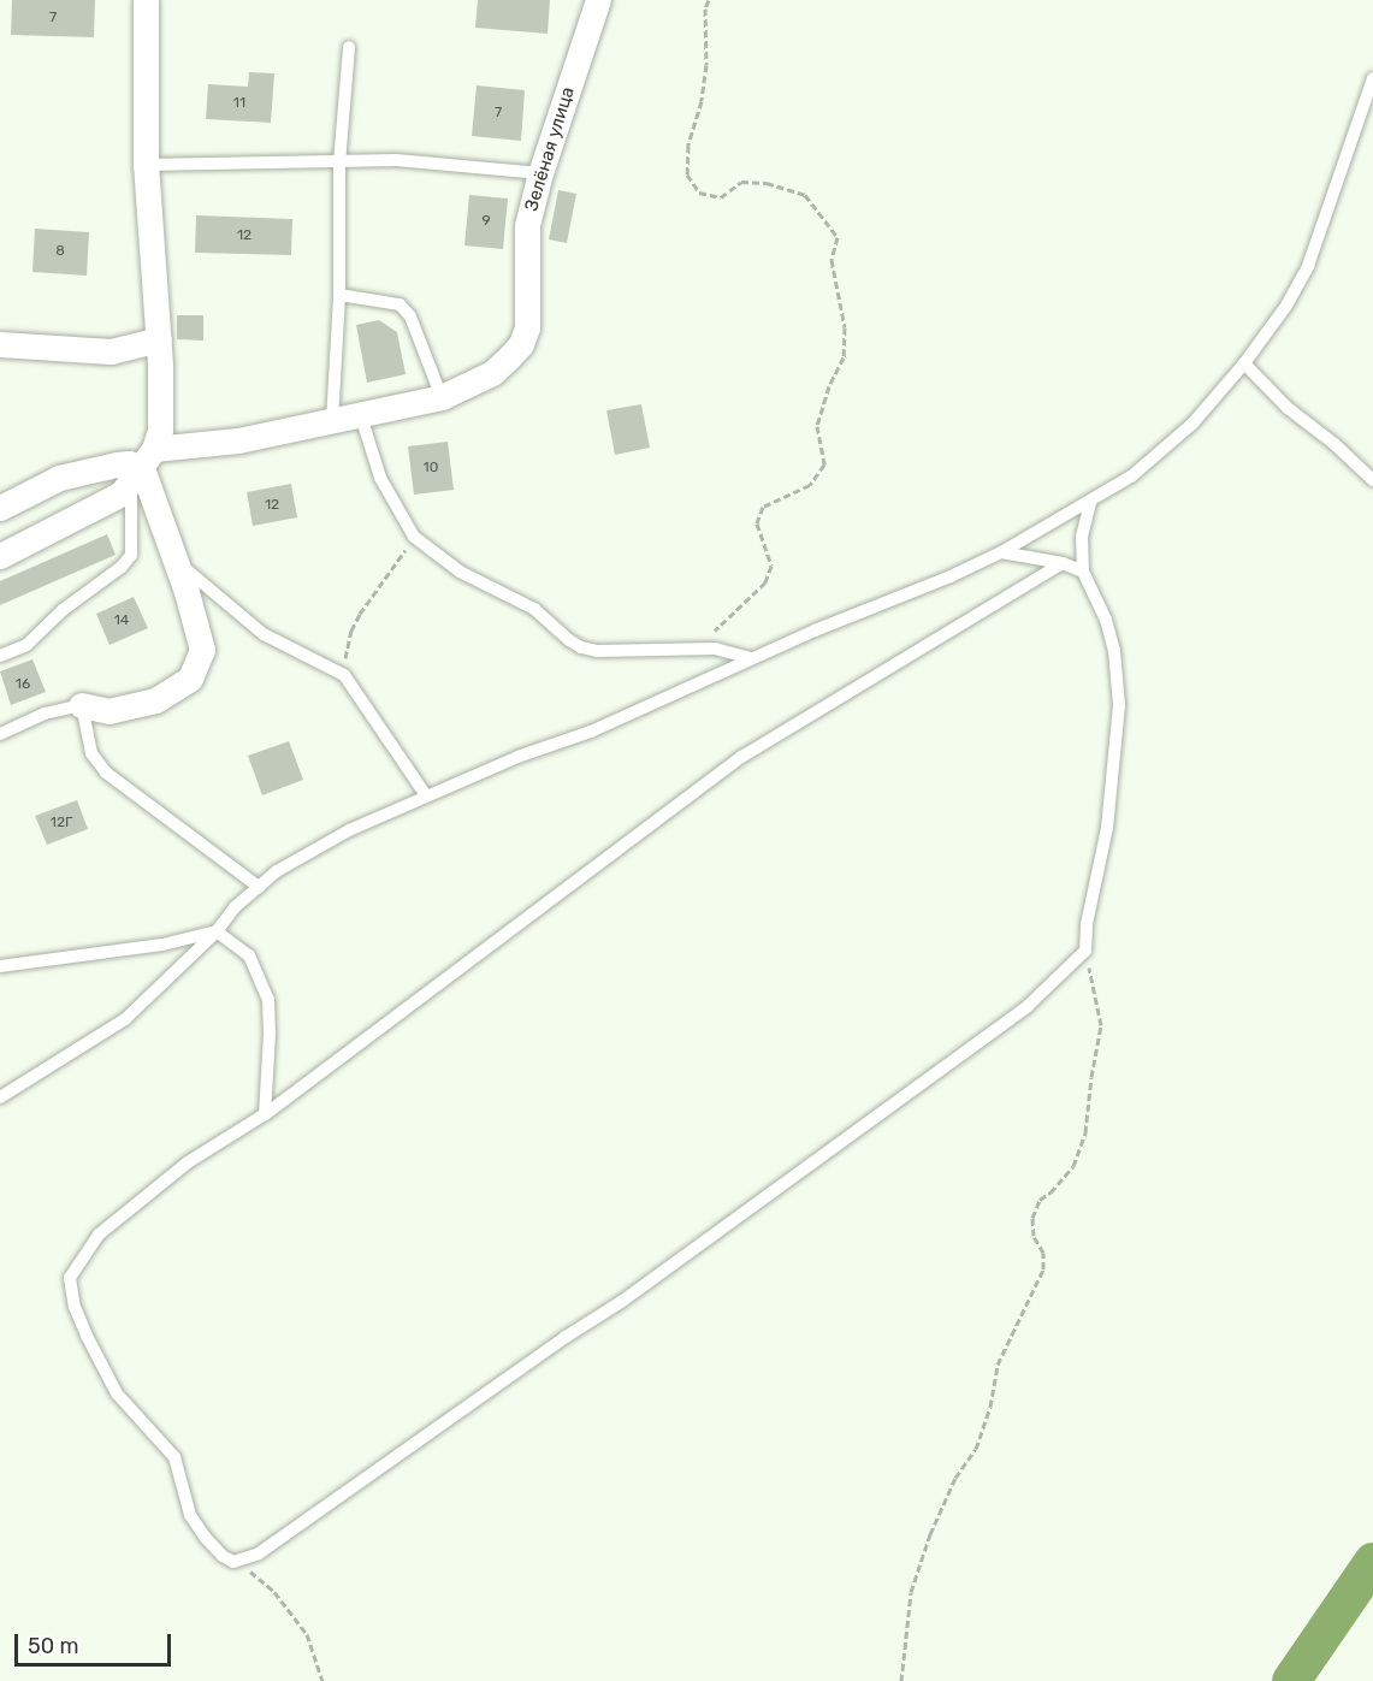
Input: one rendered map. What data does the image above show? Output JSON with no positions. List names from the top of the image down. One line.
{"streets":{"street":["Зелёная улица"]},"house_numbers":["7","11","7","9","12","8","10","12","14","16","12Г"],"scale_bar":"50 m"}
